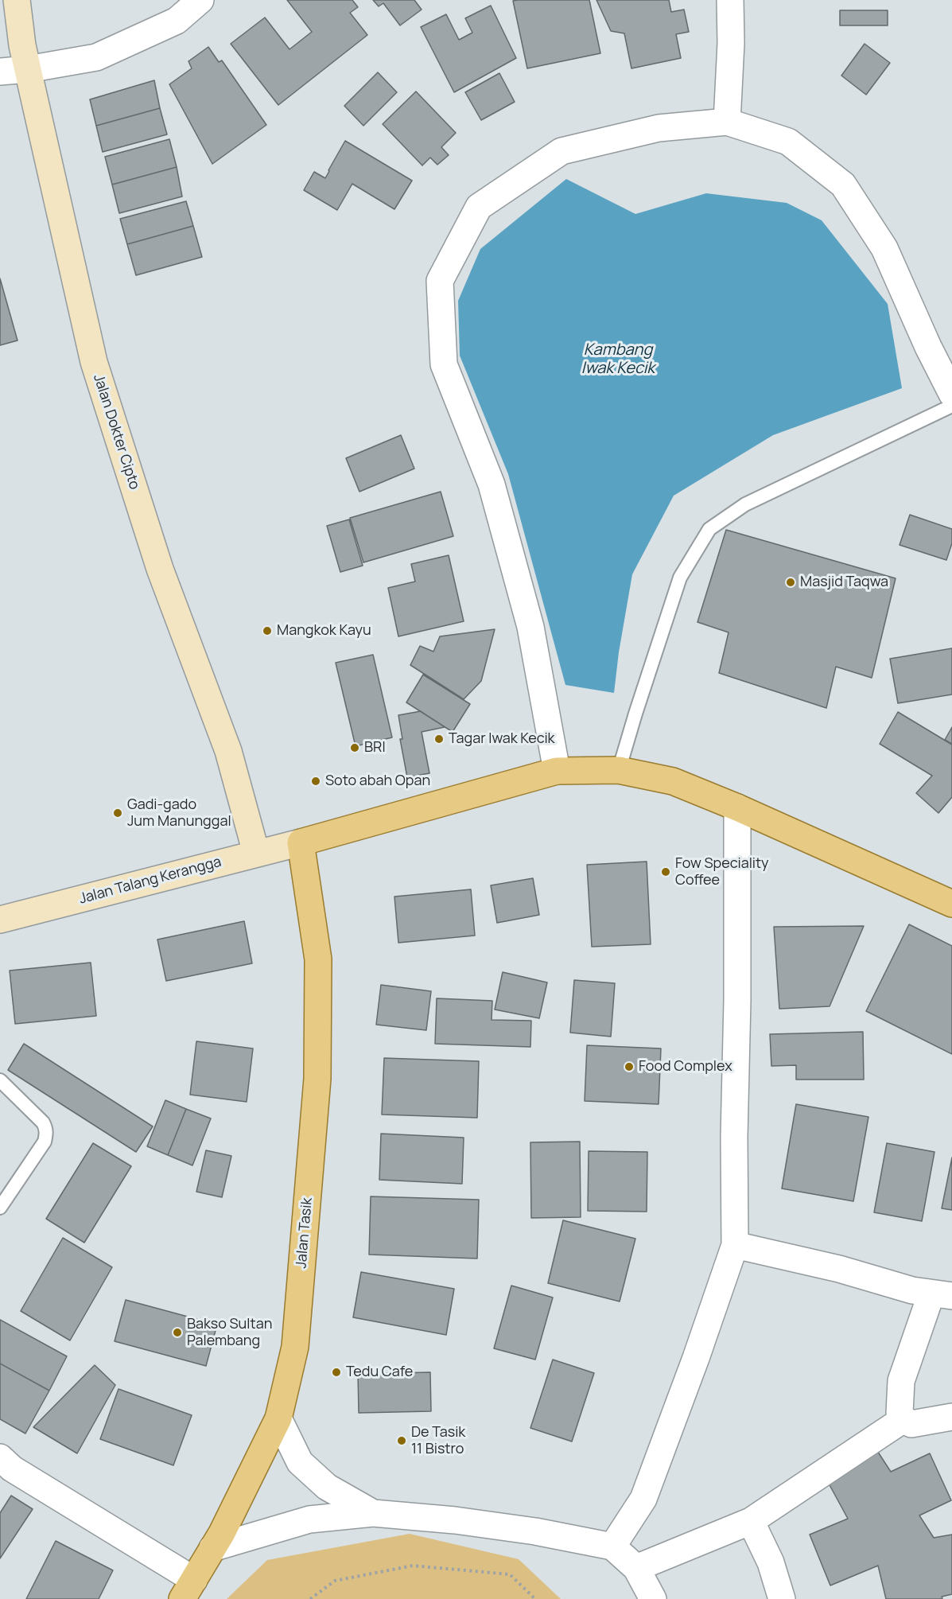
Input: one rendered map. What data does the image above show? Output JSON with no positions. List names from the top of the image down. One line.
{"streets":{"main road":["Jalan Tasik"],"street":["Jalan Dokter Cipto","Jalan Talang Kerangga"]},"crossings":[["Jalan Dokter Cipto","Jalan Talang Kerangga"],["Jalan Talang Kerangga","Jalan Tasik"]],"water":["Kambang Iwak Kecik"],"places":["Masjid Taqwa","Mangkok Kayu","Tagar Iwak Kecik","BRI","Soto abah Opan","Gadi-gado Jum Manunggal","Fow Speciality Coffee","Food Complex","Bakso Sultan Palembang","Tedu Cafe","De Tasik 11 Bistro"]}
